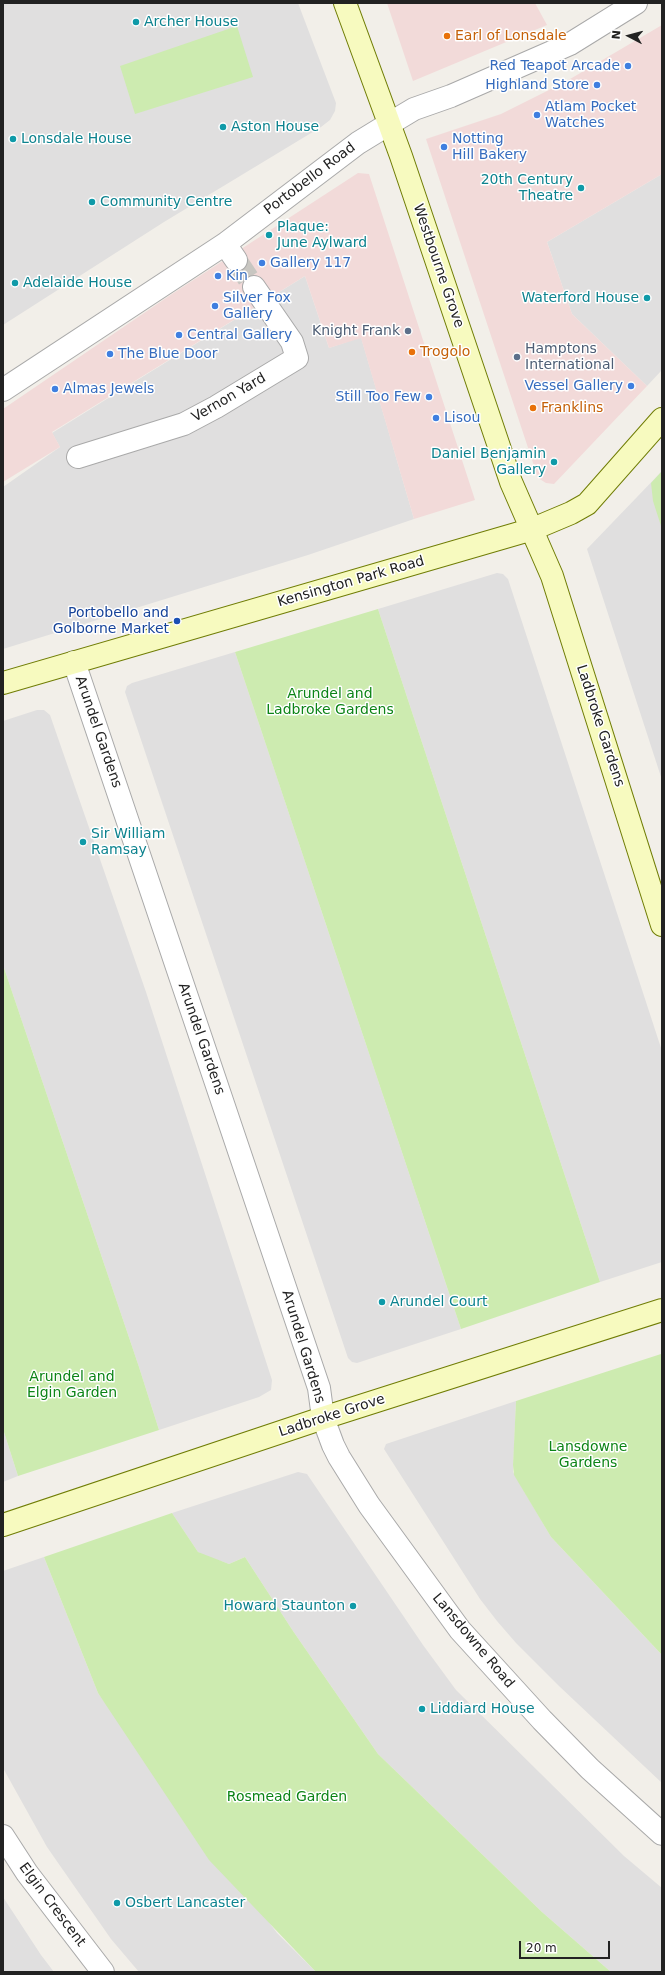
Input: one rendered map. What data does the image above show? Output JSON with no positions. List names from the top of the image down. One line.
{"streets":{"main road":["Westbourne Grove","Kensington Park Road","Ladbroke Gardens","Ladbroke Grove"],"street":["Portobello Road","Vernon Yard","Arundel Gardens","Lansdowne Road","Elgin Crescent"]},"crossings":[["Portobello Road","Westbourne Grove"],["Westbourne Grove","Kensington Park Road"],["Westbourne Grove","Ladbroke Gardens"],["Kensington Park Road","Ladbroke Gardens"],["Kensington Park Road","Arundel Gardens"],["Arundel Gardens","Ladbroke Grove"],["Arundel Gardens","Lansdowne Road"],["Ladbroke Grove","Lansdowne Road"]],"parks":["Arundel and Ladbroke Gardens","Arundel and Elgin Garden","Lansdowne Gardens","Rosmead Garden"],"places":["Archer House","Earl of Lonsdale","Red Teapot Arcade","Highland Store","Atlam Pocket Watches","Aston House","Lonsdale House","Notting Hill Bakery","20th Century Theatre","Community Centre","Plaque: June Aylward","Gallery 117","Kin","Adelaide House","Waterford House","Silver Fox Gallery","Knight Frank","Central Gallery","Trogolo","The Blue Door","Hamptons International","Vessel Gallery","Almas Jewels","Still Too Few","Franklins","Lisou","Daniel Benjamin Gallery","Portobello and Golborne Market","Sir William Ramsay","Arundel Court","Howard Staunton","Liddiard House","Osbert Lancaster"],"scale_bar":"20 m","north":"left"}
